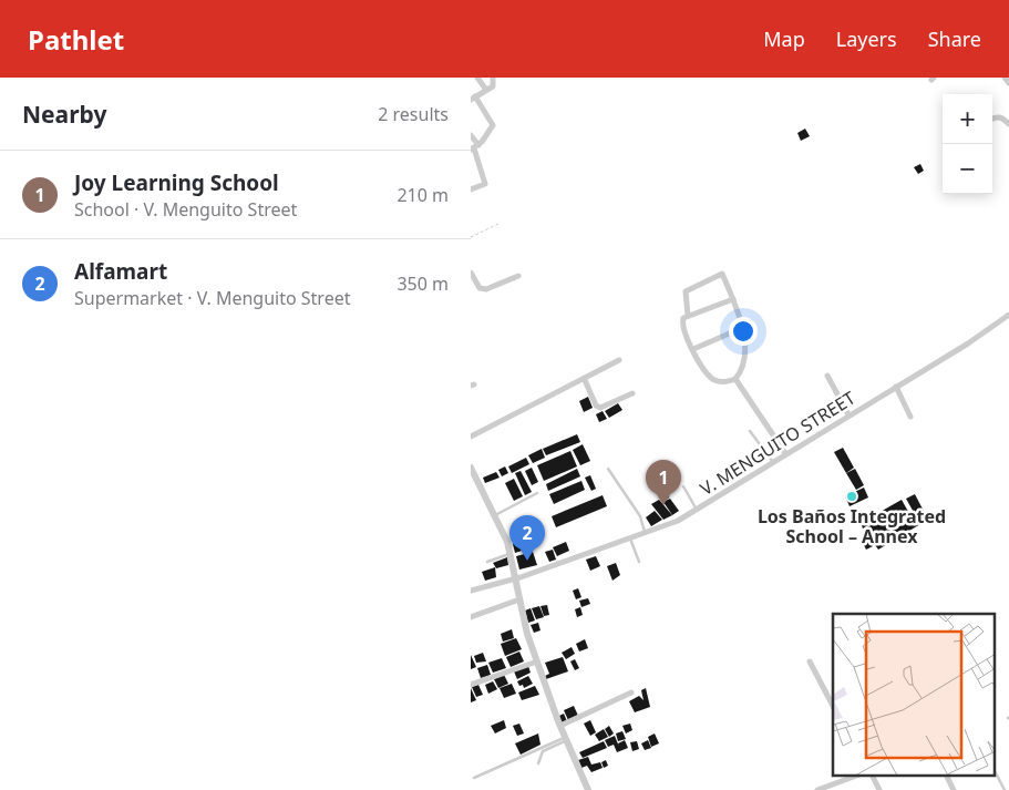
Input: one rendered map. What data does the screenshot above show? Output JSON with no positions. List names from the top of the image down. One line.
{"streets":{"street":["V. MENGUITO STREET"]},"places":["Los Baños Integrated School – Annex"],"page":{"header":"Pathlet","nav":["Map","Layers","Share"],"heading":["Nearby","2 results"],"map_buttons":["+","−"],"list":[{"mark":"1","name":"Joy Learning School","note":"School · V. Menguito Street","value":"210 m"},{"mark":"2","name":"Alfamart","note":"Supermarket · V. Menguito Street","value":"350 m"}],"pins":["1","2"]}}
